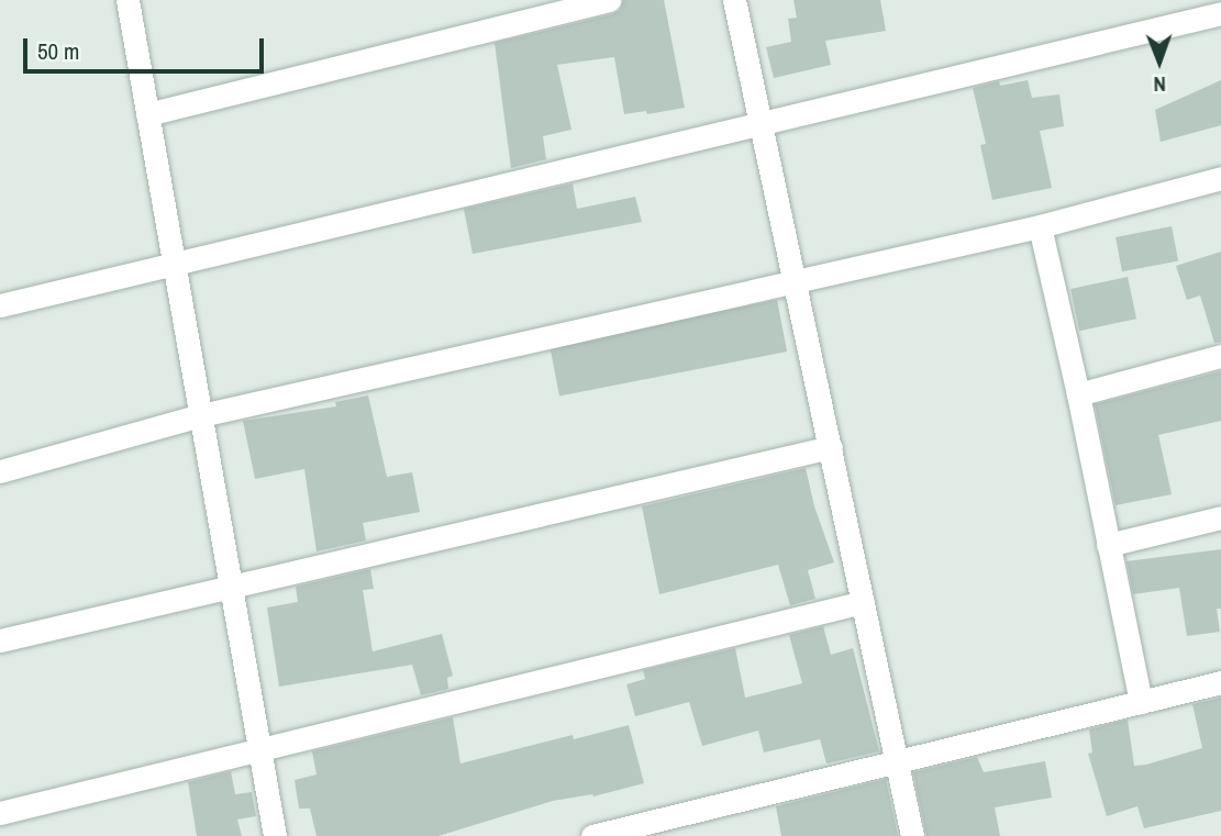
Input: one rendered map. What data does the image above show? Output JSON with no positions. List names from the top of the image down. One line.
{"scale_bar":"50 m","north":"bottom"}
